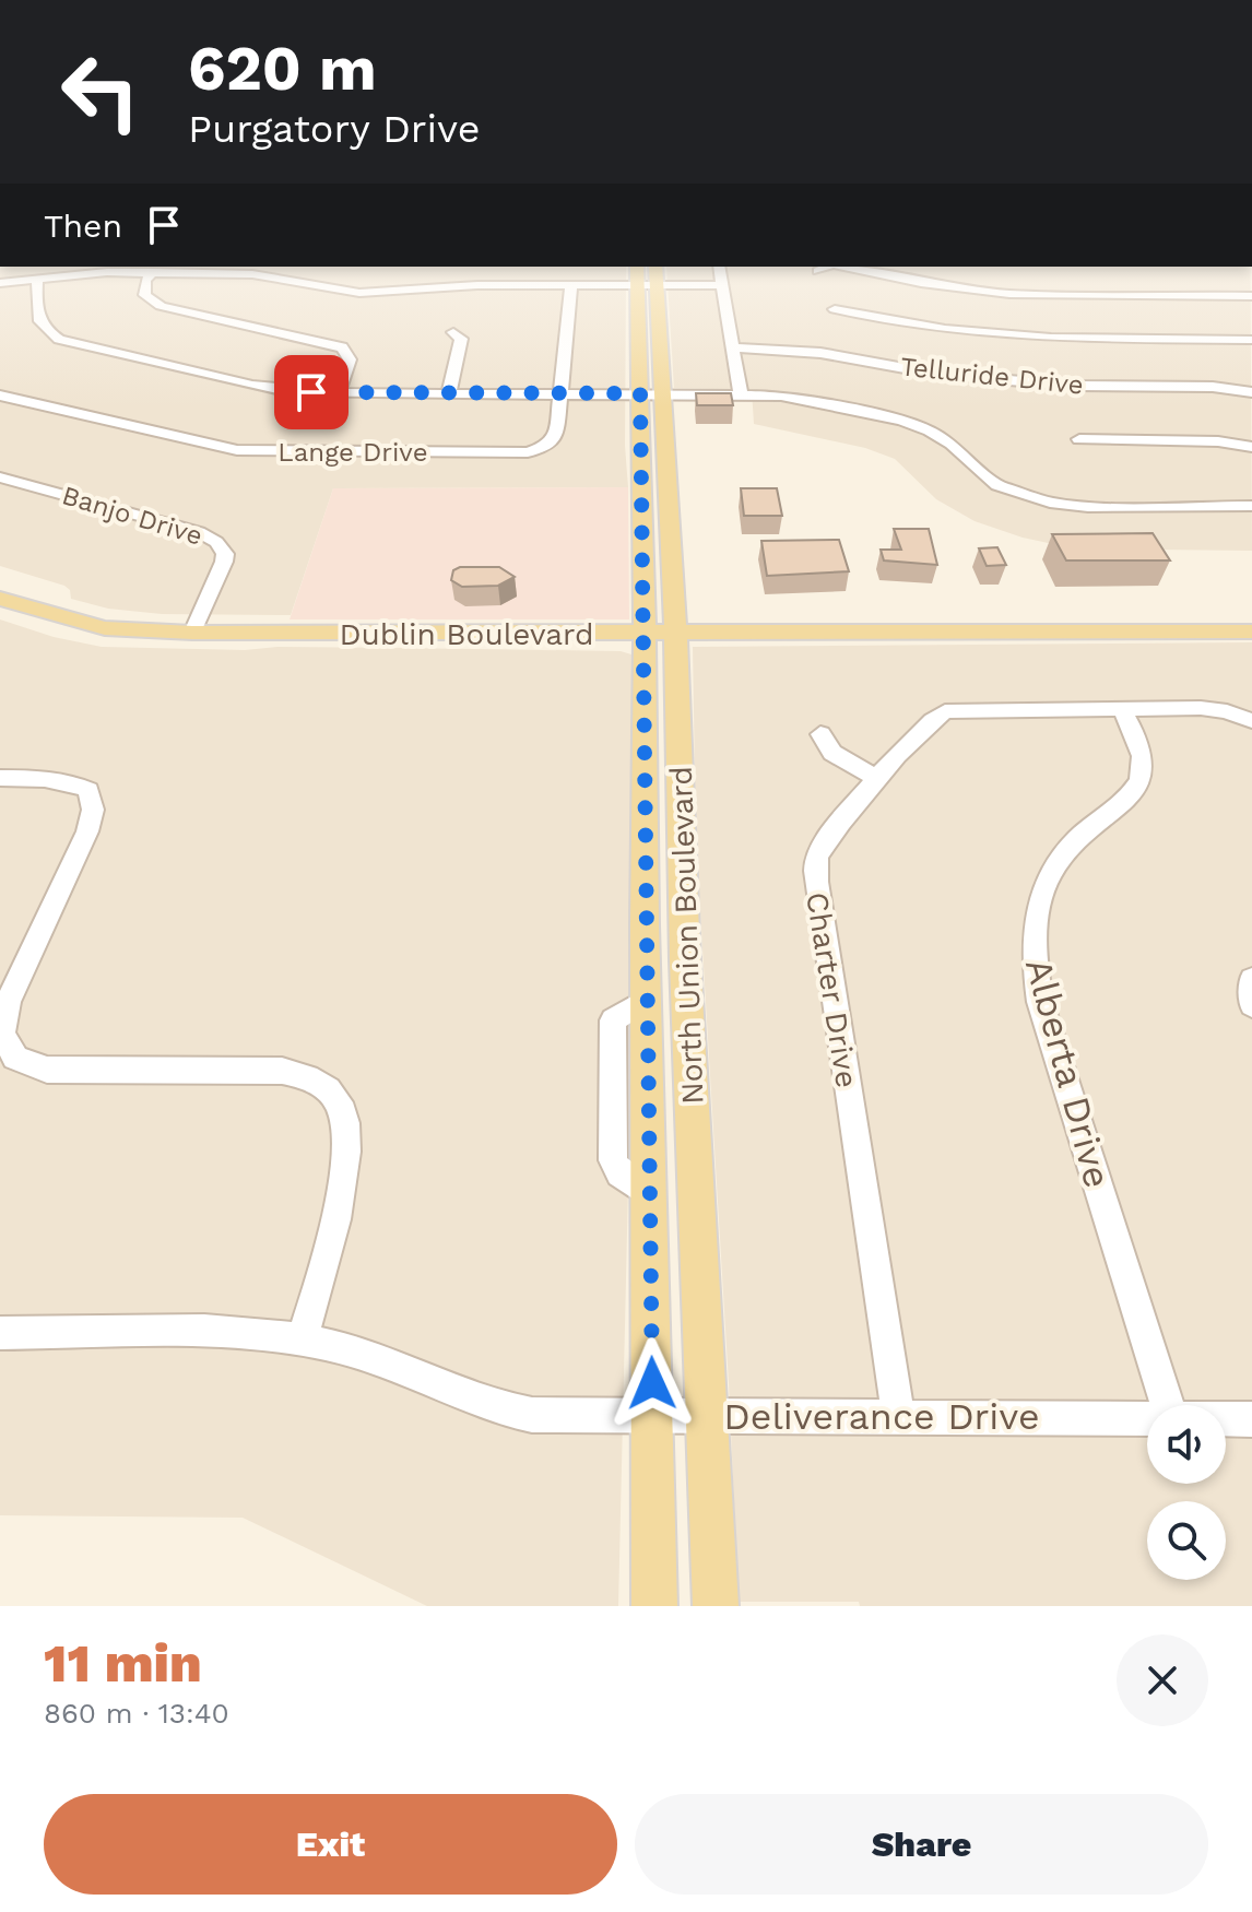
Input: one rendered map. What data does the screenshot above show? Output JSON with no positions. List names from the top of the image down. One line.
{"streets":{"main road":["Dublin Boulevard","North Union Boulevard"],"street":["Telluride Drive","Lange Drive","Banjo Drive","Charter Drive","Alberta Drive","Deliverance Drive"]},"crossings":[["Banjo Drive","Dublin Boulevard"],["Dublin Boulevard","North Union Boulevard"],["North Union Boulevard","Deliverance Drive"],["Charter Drive","Alberta Drive"],["Charter Drive","Deliverance Drive"]],"page":{"turn":["620 m","Purgatory Drive"],"then":"Then","heading":["11 min","860 m · 13:40"],"buttons":["Exit","Share"]}}
